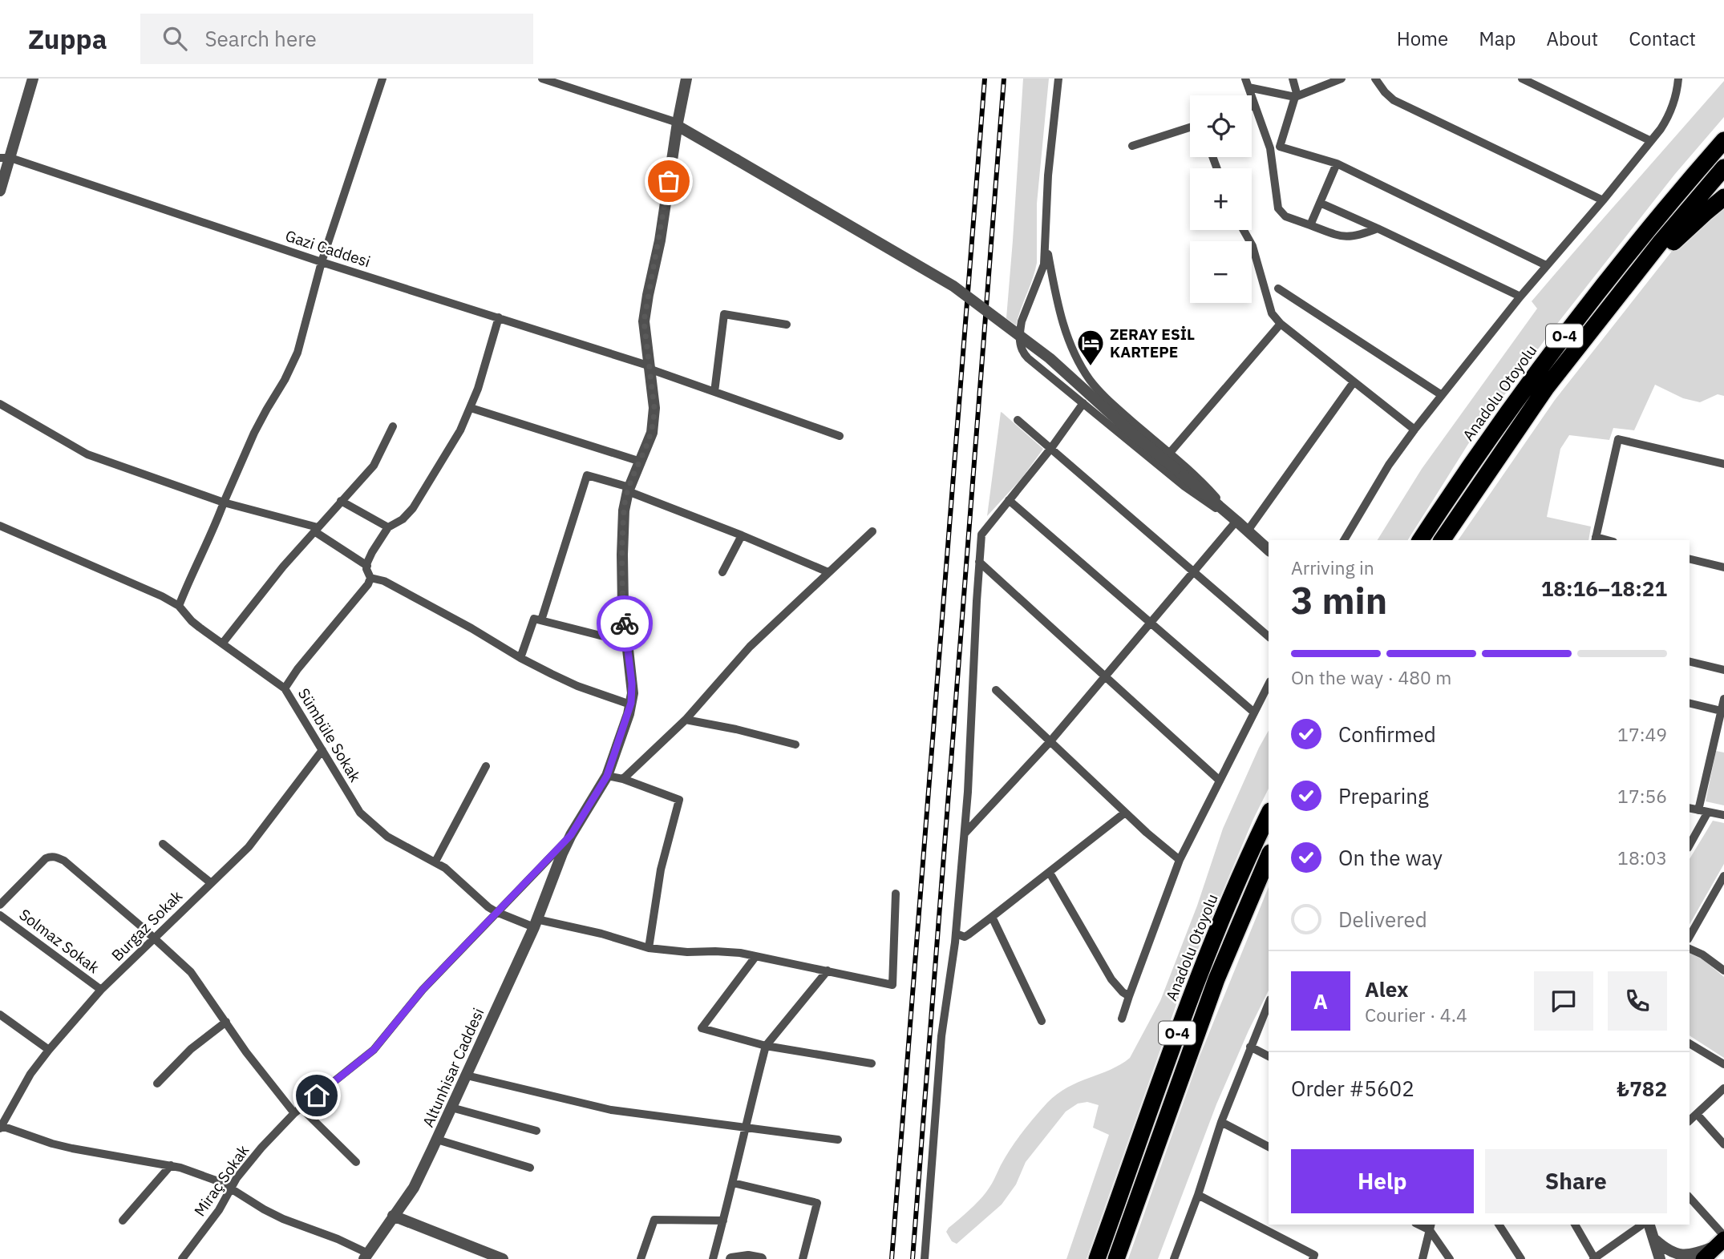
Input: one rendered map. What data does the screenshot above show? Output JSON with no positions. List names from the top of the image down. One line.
{"streets":{"highway":["O-4","Anadolu Otoyolu"],"street":["Gazi Caddesi","Sümbüle Sokak","Burgaz Sokak","Solmaz Sokak","Altunhisar Caddesi","Miraç Sokak"]},"crossings":[["Gazi Caddesi","Altunhisar Caddesi"],["Sümbüle Sokak","Burgaz Sokak"],["Sümbüle Sokak","Altunhisar Caddesi"],["Sümbüle Sokak","Miraç Sokak"],["Burgaz Sokak","Solmaz Sokak"],["Altunhisar Caddesi","Miraç Sokak"]],"places":{"hotel":["ZERAY ESİL KARTEPE"]},"page":{"header":"Zuppa","search":"Search here","nav":["Home","Map","About","Contact"],"map_buttons":["+","−"],"heading":["3 min","Arriving in","18:16–18:21"],"panel":["Alex","Courier · 4.4","Order #5602","₺782"],"bar":"On the way · 480 m","list":[["Confirmed","17:49"],["Preparing","17:56"],["On the way","18:03"],"Delivered"],"round":"A","buttons":["Help","Share"]}}
